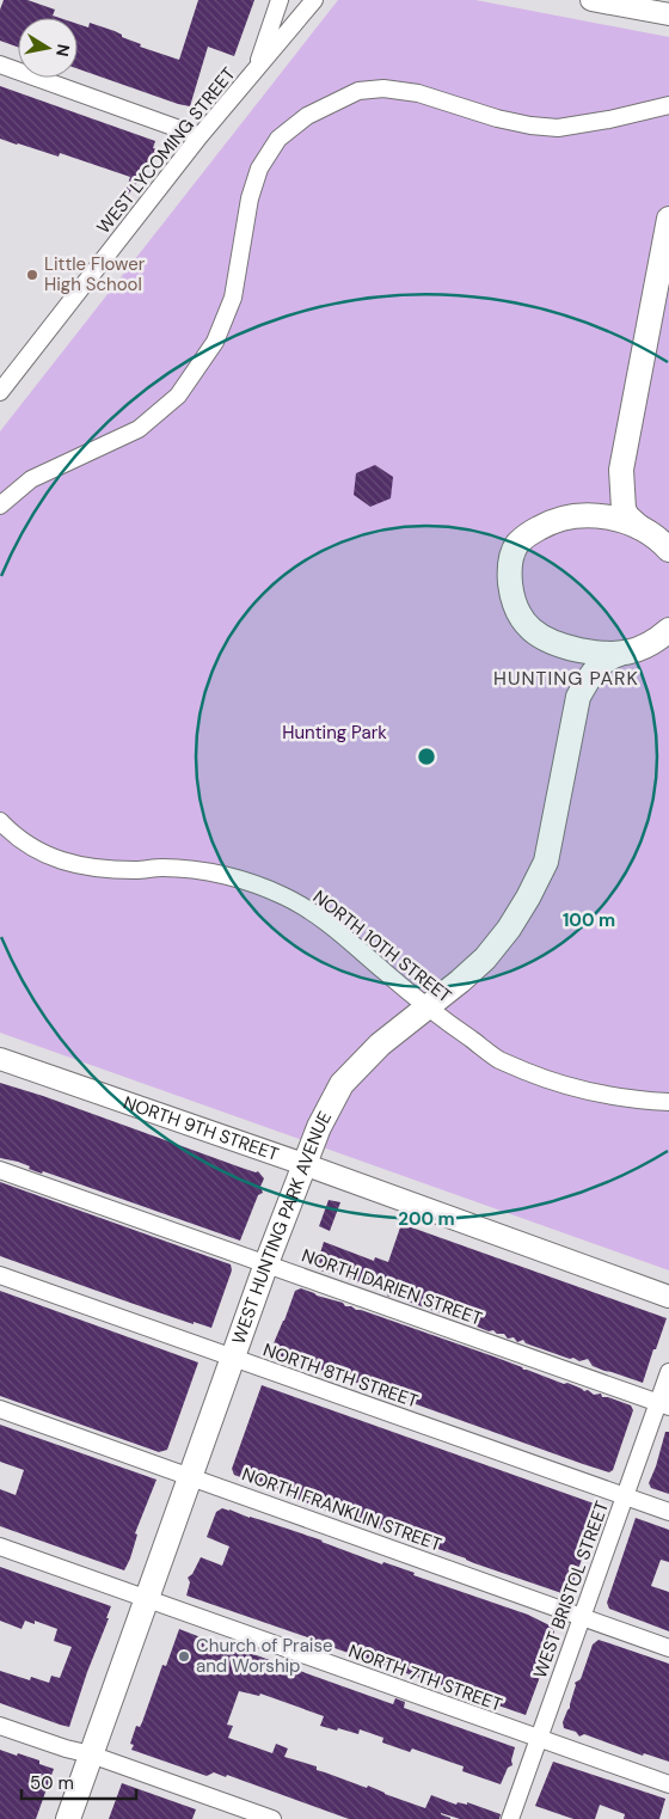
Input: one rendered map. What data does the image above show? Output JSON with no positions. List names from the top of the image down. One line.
{"streets":{"main road":["WEST HUNTING PARK AVENUE"],"street":["WEST LYCOMING STREET","NORTH 10TH STREET","NORTH 9TH STREET","NORTH DARIEN STREET","NORTH 8TH STREET","NORTH FRANKLIN STREET","WEST BRISTOL STREET","NORTH 7TH STREET"]},"crossings":[["NORTH 10TH STREET","WEST HUNTING PARK AVENUE"],["NORTH 9TH STREET","WEST HUNTING PARK AVENUE"],["WEST HUNTING PARK AVENUE","NORTH DARIEN STREET"],["WEST HUNTING PARK AVENUE","NORTH 8TH STREET"],["WEST HUNTING PARK AVENUE","NORTH FRANKLIN STREET"],["WEST HUNTING PARK AVENUE","NORTH 7TH STREET"],["NORTH DARIEN STREET","WEST BRISTOL STREET"],["NORTH 8TH STREET","WEST BRISTOL STREET"],["NORTH FRANKLIN STREET","WEST BRISTOL STREET"],["WEST BRISTOL STREET","NORTH 7TH STREET"]],"districts":["HUNTING PARK"],"parks":["Hunting Park"],"places":["Little Flower High School","Church of Praise and Worship"],"scale_bar":"50 m","north":"right","rings":["100 m","200 m"]}
